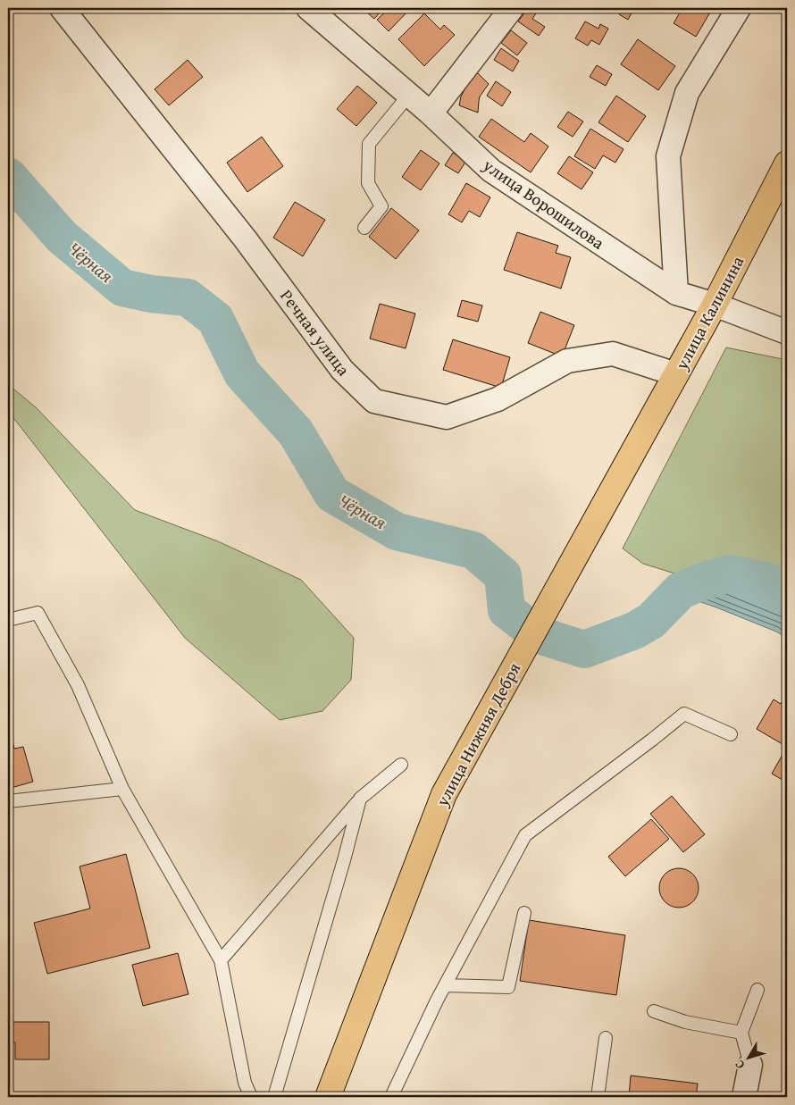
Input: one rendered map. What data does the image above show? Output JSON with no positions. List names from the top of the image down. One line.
{"streets":{"highway":["улица Калинина","улица Нижняя Дебря"],"street":["улица Ворошилова","Речная улица"]},"crossings":[["улица Ворошилова","улица Калинина"],["улица Калинина","Речная улица"],["улица Калинина","улица Нижняя Дебря"]],"water":["Чёрная"],"north":"bottom left"}
